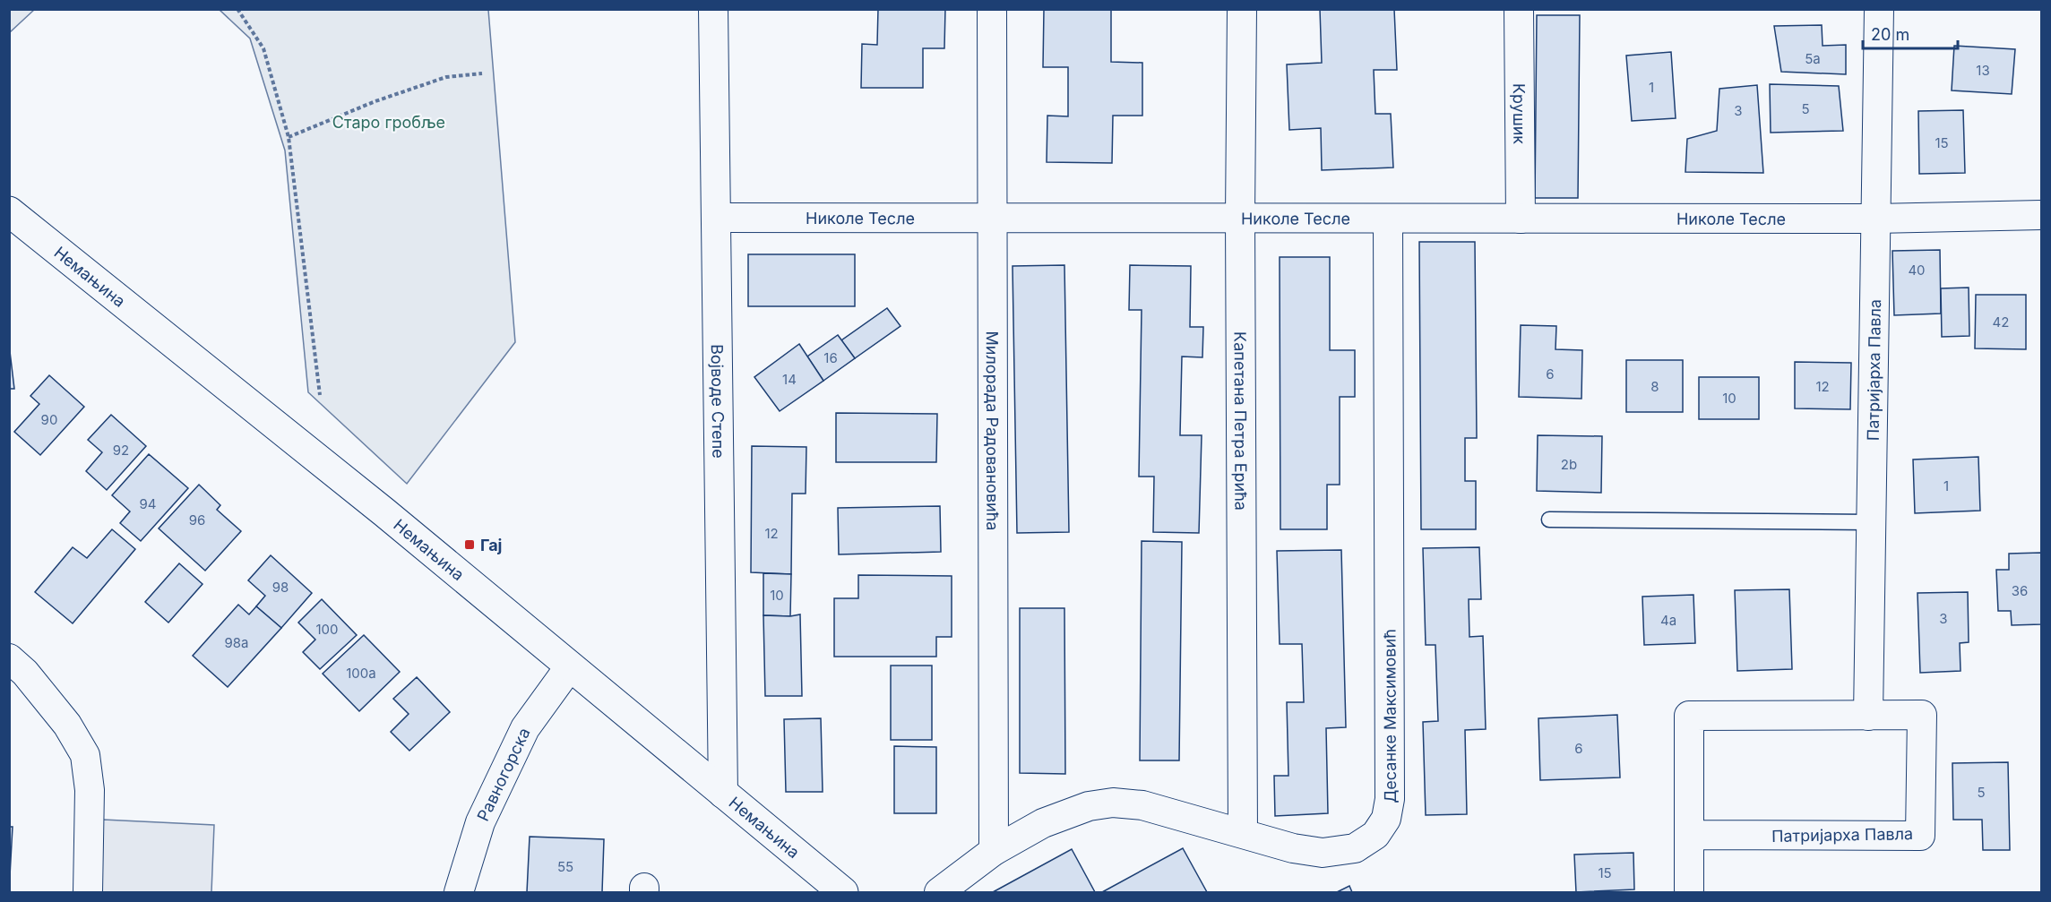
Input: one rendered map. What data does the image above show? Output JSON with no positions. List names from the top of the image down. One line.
{"streets":{"street":["Крушик","Николе Тесле","Немањина","Патријарха Павла","Војводе Степе","Капетана Петра Ерића","Милорада Радовановића","Десанке Максимовић","Равногорска"]},"crossings":[["Крушик","Николе Тесле"],["Николе Тесле","Патријарха Павла"],["Николе Тесле","Војводе Степе"],["Николе Тесле","Капетана Петра Ерића"],["Николе Тесле","Милорада Радовановића"],["Николе Тесле","Десанке Максимовић"],["Немањина","Војводе Степе"],["Немањина","Равногорска"],["Капетана Петра Ерића","Десанке Максимовић"],["Милорада Радовановића","Десанке Максимовић"]],"parks":["Старо гробље"],"places":{"transit":["Гај"]},"house_numbers":["5a","13","1","5","3","15","40","42","16","6","14","8","12","10","90","92","2b","1","94","96","12","98","36","10","3","4a","100","98a","100a","6","5","55","15"],"scale_bar":"20 m"}
